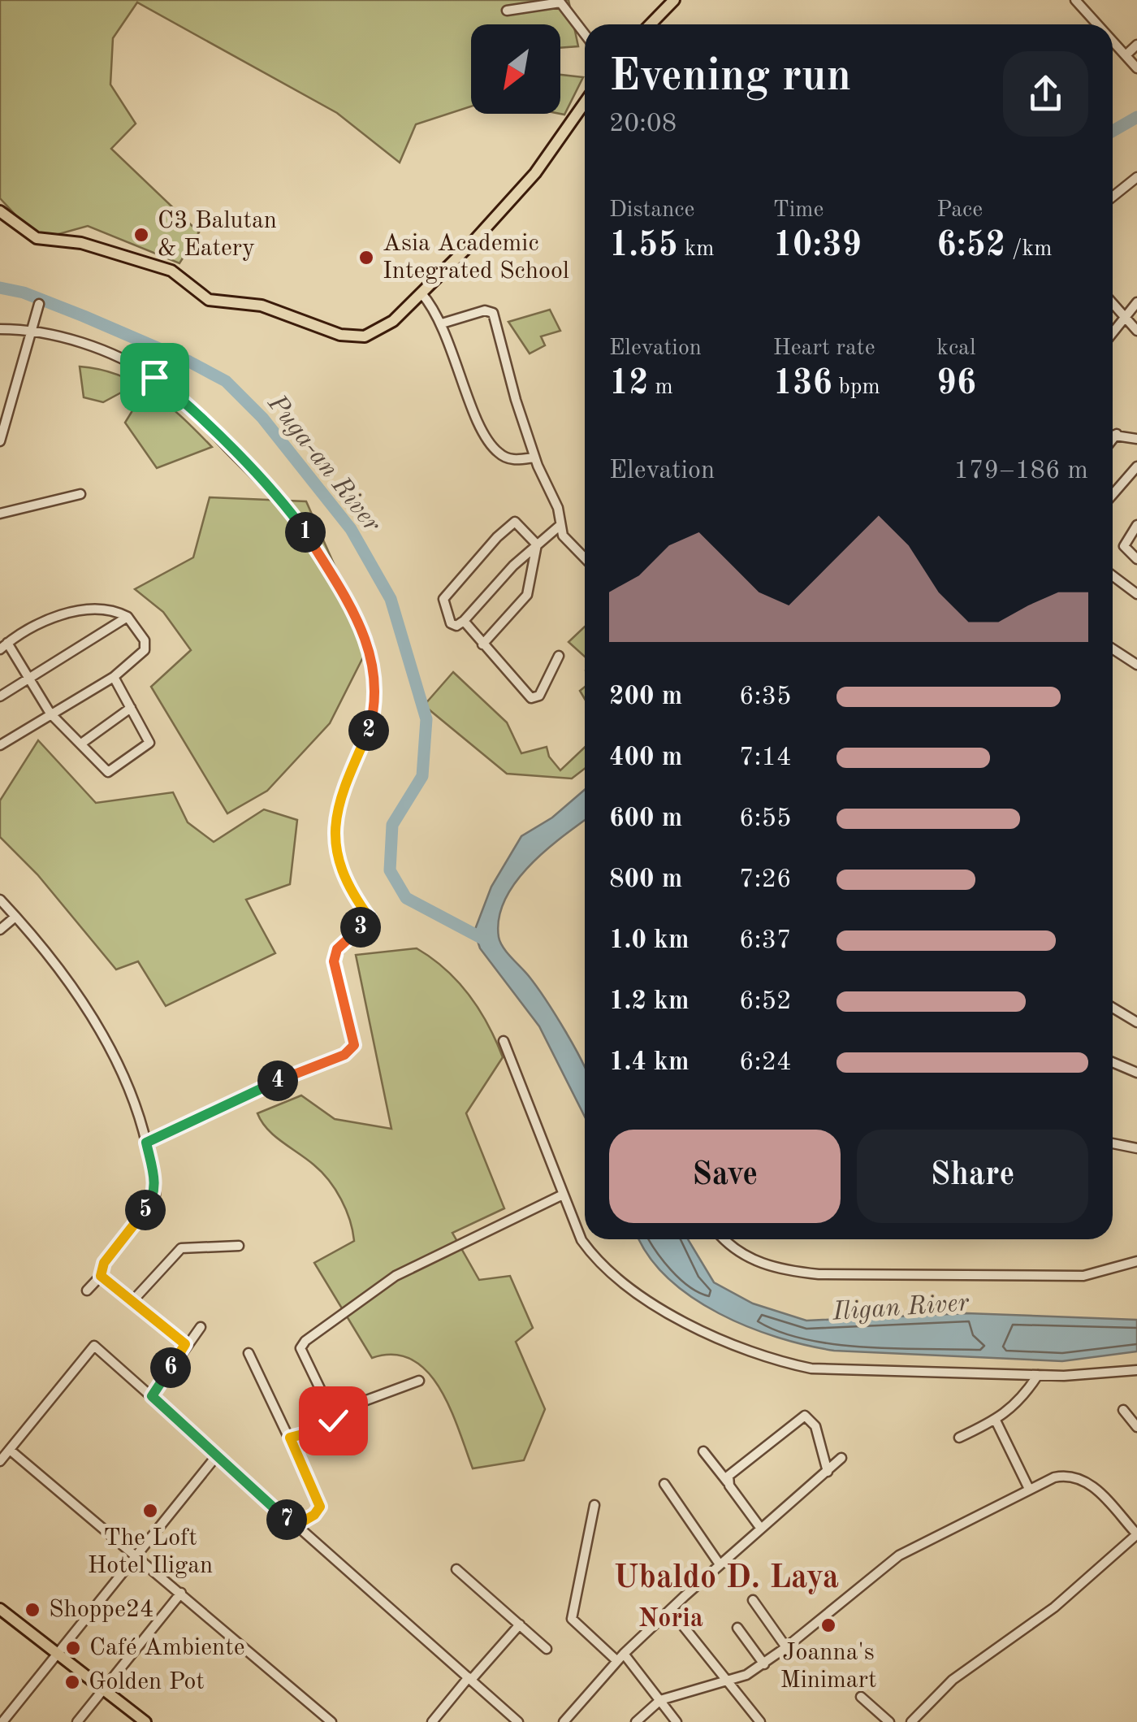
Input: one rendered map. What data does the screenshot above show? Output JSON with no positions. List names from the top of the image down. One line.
{"districts":["Ubaldo D. Laya","Noria"],"water":["Puga-an River","Iligan River"],"places":["C3 Balutan & Eatery","Asia Academic Integrated School","The Loft Hotel Iligan","Shoppe24","Joanna's Minimart","Café Ambiente","Golden Pot"],"north":"bottom left","page":{"heading":["Evening run","20:08"],"stats":[["Distance","1.55 km"],["Time","10:39"],["Pace","6:52 /km"],["Elevation","12 m"],["Heart rate","136 bpm"],["kcal","96"]],"chart":["Elevation","179–186 m"],"pins":["1","2","3","4","5","6","7"],"list":[{"name":"200 m","note":"6:35"},{"name":"400 m","note":"7:14"},{"name":"600 m","note":"6:55"},{"name":"800 m","note":"7:26"},{"name":"1.0 km","note":"6:37"},{"name":"1.2 km","note":"6:52"},{"name":"1.4 km","note":"6:24"}],"buttons":["Save","Share"]}}
